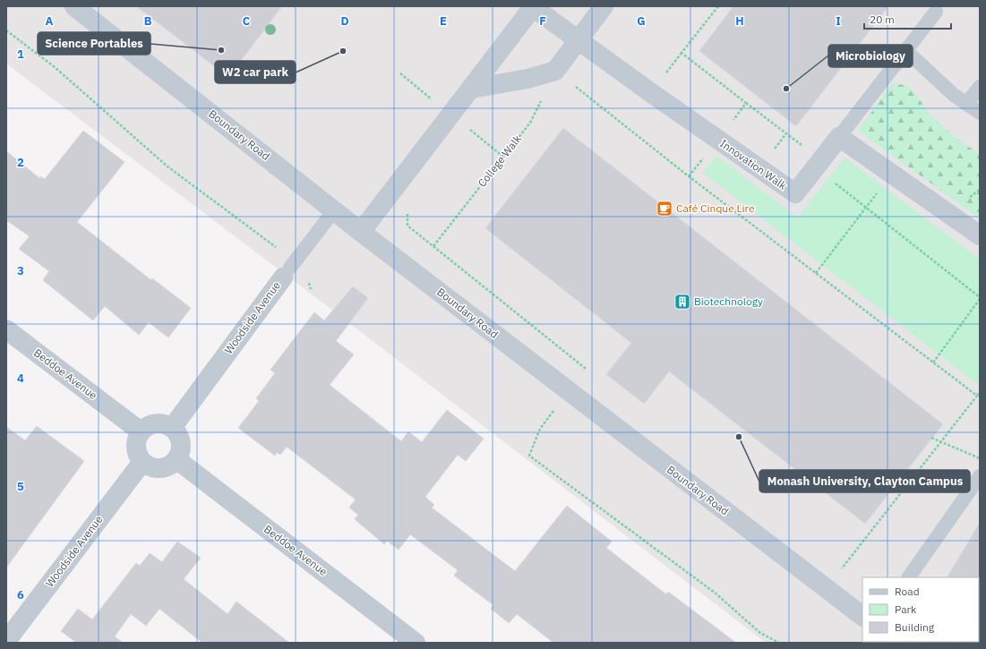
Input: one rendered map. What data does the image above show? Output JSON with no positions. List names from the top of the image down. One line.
{"streets":{"street":["Boundary Road","Innovation Walk","Woodside Avenue","Beddoe Avenue"],"path":["College Walk"]},"crossings":[["Boundary Road","Woodside Avenue"],["Woodside Avenue","Beddoe Avenue"]],"places":{"other":["Science Portables","W2 car park","Microbiology","Monash University, Clayton Campus"],"cafe":["Café Cinque Lire"],"building":["Biotechnology"]},"legend":["Road","Park","Building"],"scale_bar":"20 m","grid":{"columns":["A","B","C","D","E","F","G","H","I"],"rows":["1","2","3","4","5","6"]}}
